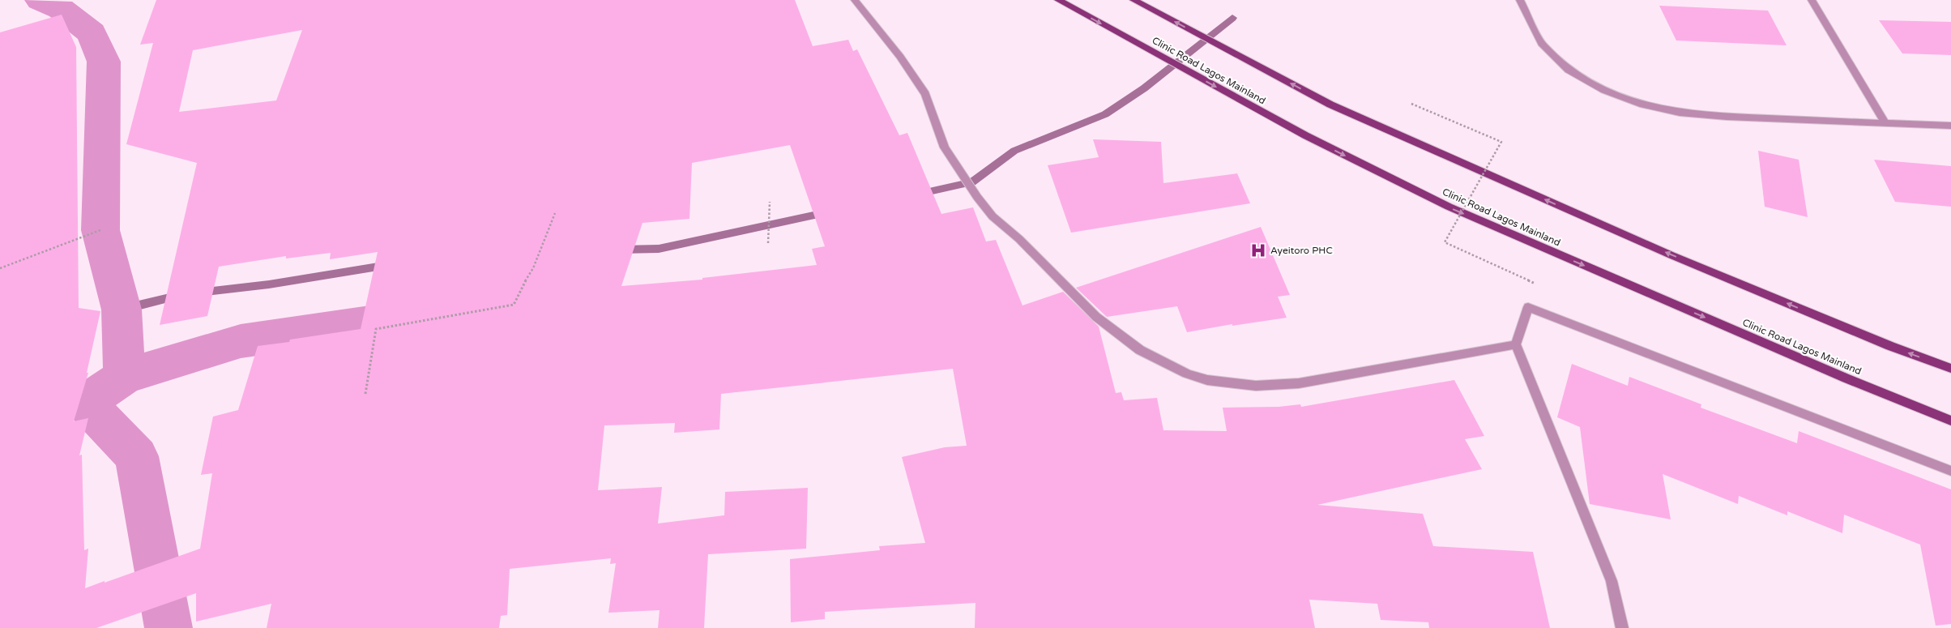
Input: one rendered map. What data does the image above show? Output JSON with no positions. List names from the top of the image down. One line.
{"streets":{"main road":["Clinic Road Lagos Mainland"]},"places":{"hospital":["Ayeitoro PHC"]}}
